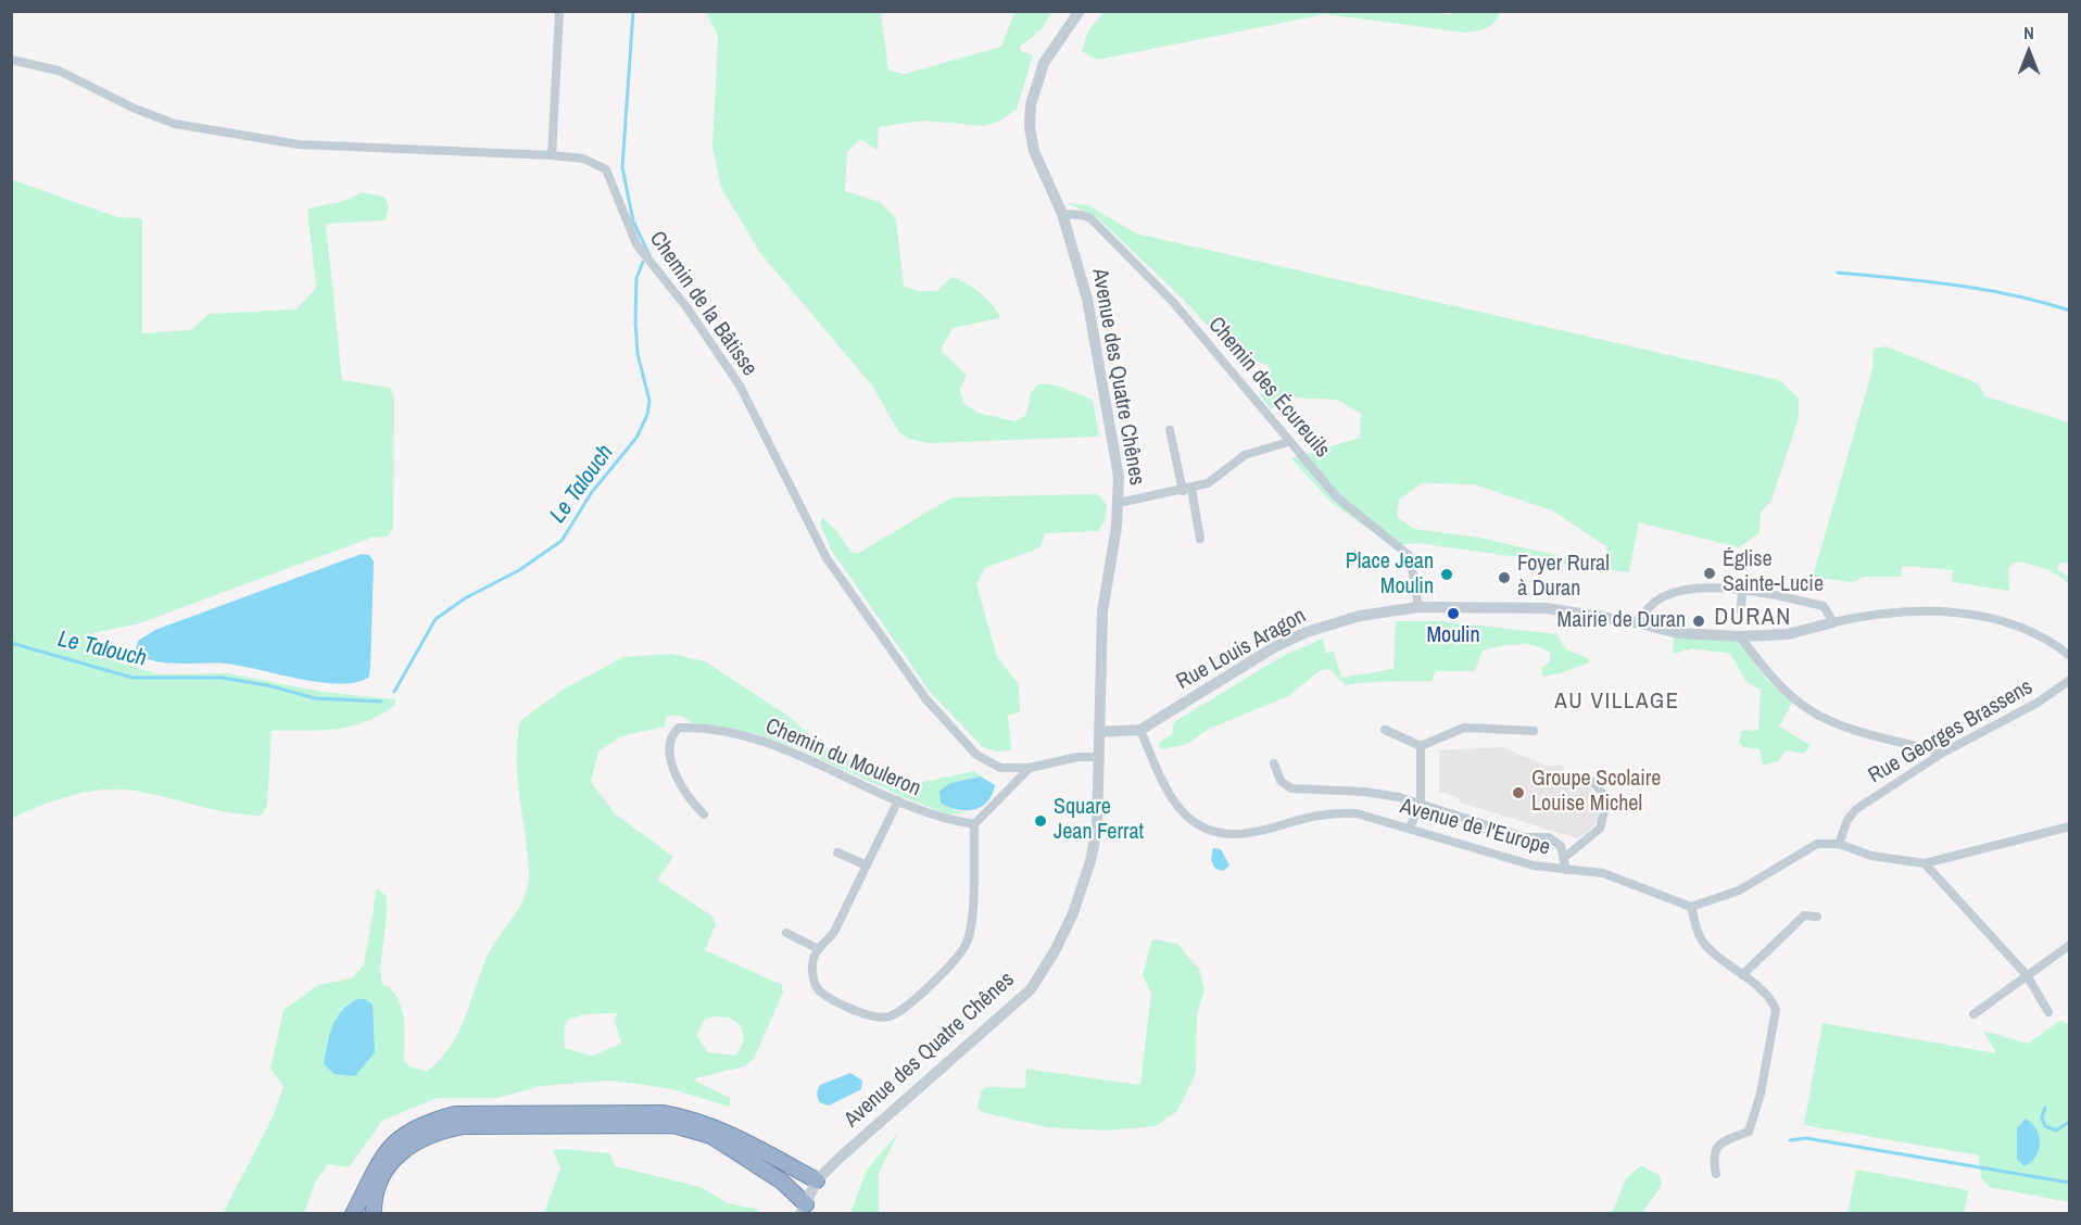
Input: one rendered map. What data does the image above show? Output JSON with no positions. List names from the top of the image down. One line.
{"streets":{"street":["Chemin de la Bâtisse","Avenue des Quatre Chênes","Chemin des Écureuils","Rue Louis Aragon","Rue Georges Brassens","Chemin du Mouleron","Avenue de l'Europe"]},"crossings":[["Avenue des Quatre Chênes","Chemin des Écureuils"],["Avenue des Quatre Chênes","Rue Louis Aragon"],["Chemin des Écureuils","Rue Louis Aragon"],["Rue Louis Aragon","Avenue de l'Europe"]],"districts":["DURAN","AU VILLAGE"],"water":["Le Talouch"],"places":["Église Sainte-Lucie","Place Jean Moulin","Foyer Rural à Duran","Moulin","Mairie de Duran","Groupe Scolaire Louise Michel","Square Jean Ferrat"],"north":"top"}
